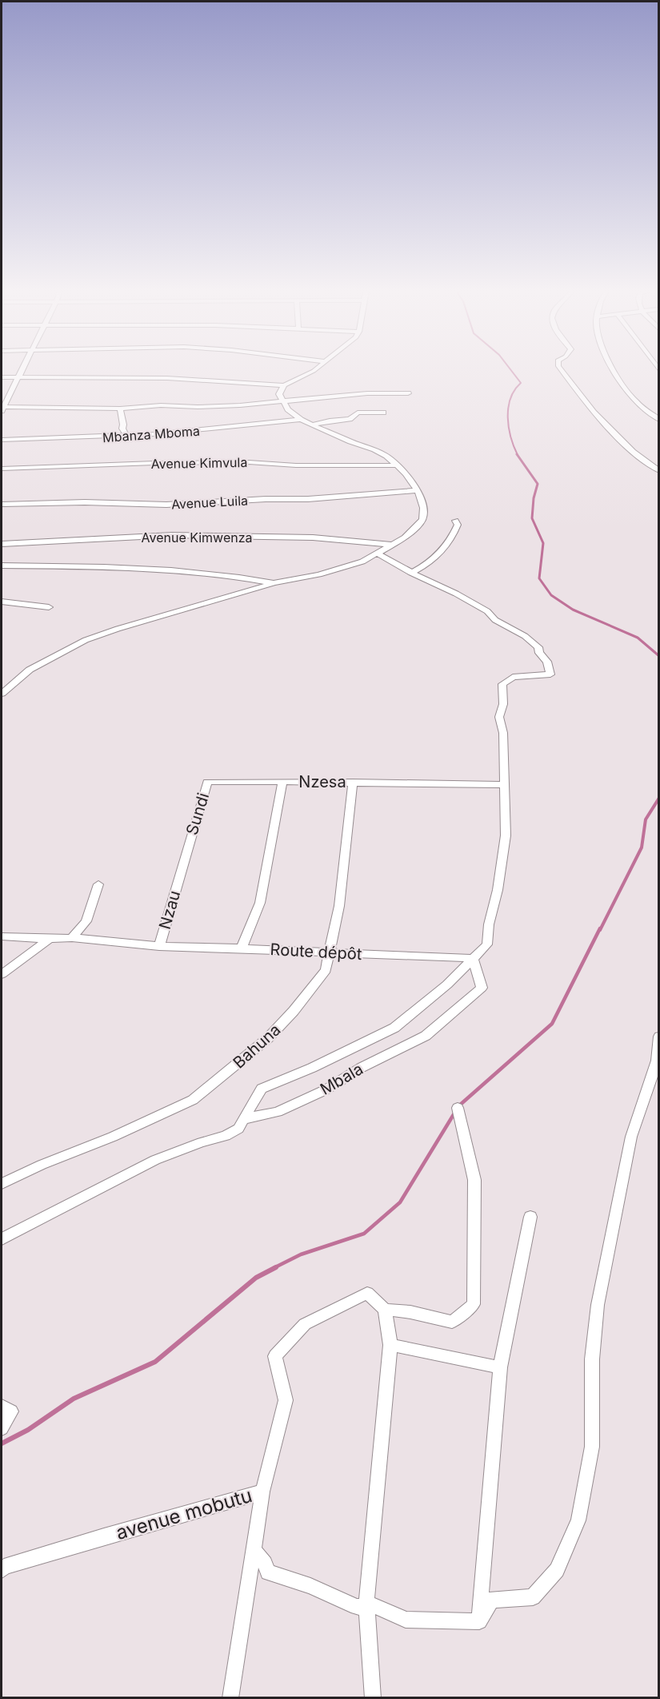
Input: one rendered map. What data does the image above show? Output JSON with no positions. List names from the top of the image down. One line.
{"streets":{"street":["Mbanza Mboma","Avenue Kimvula","Avenue Luila","Avenue Kimwenza","Nzesa","Sundi","Nzau","Route dépôt","Bahuna","Mbala","avenue mobutu"]},"crossings":[["Nzesa","Sundi"],["Nzesa","Route dépôt"],["Nzesa","Bahuna"],["Sundi","Nzau"],["Nzau","Route dépôt"],["Route dépôt","Bahuna"],["Route dépôt","Mbala"]]}
